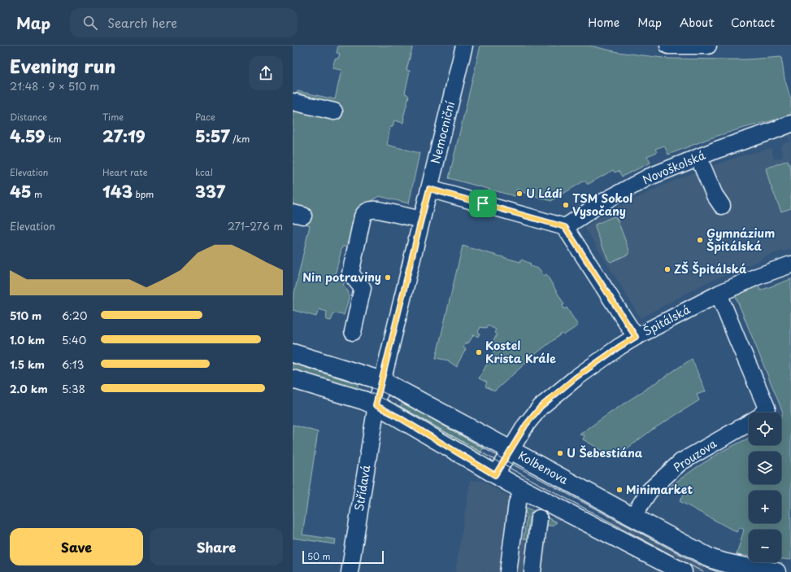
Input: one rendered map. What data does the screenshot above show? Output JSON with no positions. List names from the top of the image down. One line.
{"streets":{"main road":["Kolbenova"],"street":["Nemocniční","Novoškolská","Špitálská","Prouzova","Střídavá"]},"crossings":[["Nemocniční","Kolbenova"],["Nemocniční","Střídavá"],["Špitálská","Kolbenova"],["Prouzova","Kolbenova"]],"places":["U Ládi","TSM Sokol Vysočany","Gymnázium Špitálská","ZŠ Špitálská","Nin potraviny","Kostel Krista Krále","U Šebestiána","Minimarket"],"scale_bar":"50 m","page":{"header":"Map","search":"Search here","nav":["Home","Map","About","Contact"],"heading":["Evening run","21:48 · 9 × 510 m"],"stats":[["Distance","4.59 km"],["Time","27:19"],["Pace","5:57 /km"],["Elevation","45 m"],["Heart rate","143 bpm"],["kcal","337"]],"chart":["Elevation","271–276 m"],"list":[{"name":"510 m","note":"6:20"},{"name":"1.0 km","note":"5:40"},{"name":"1.5 km","note":"6:13"},{"name":"2.0 km","note":"5:38"}],"map_buttons":["+","−"],"buttons":["Save","Share"],"scale":"50 m"}}
